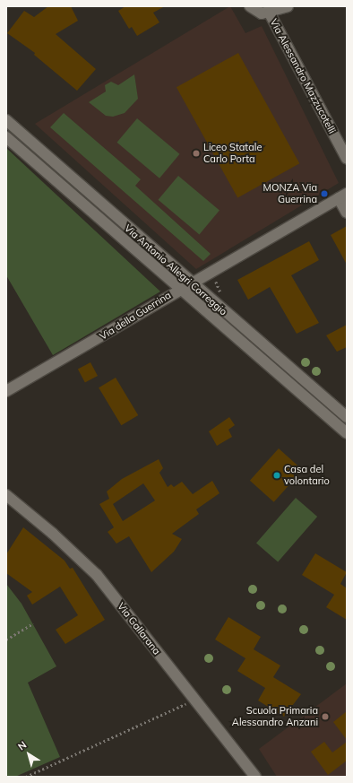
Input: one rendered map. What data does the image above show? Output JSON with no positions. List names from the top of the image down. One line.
{"streets":{"street":["Via Alessandro Mazzucotelli","Via Antonio Allegri Correggio","Via della Guerrina","Via Gallarana"]},"crossings":[["Via Antonio Allegri Correggio","Via della Guerrina"]],"places":["Liceo Statale Carlo Porta","MONZA Via Guerrina","Casa del volontario","Scuola Primaria Alessandro Anzani"],"north":"top left"}
